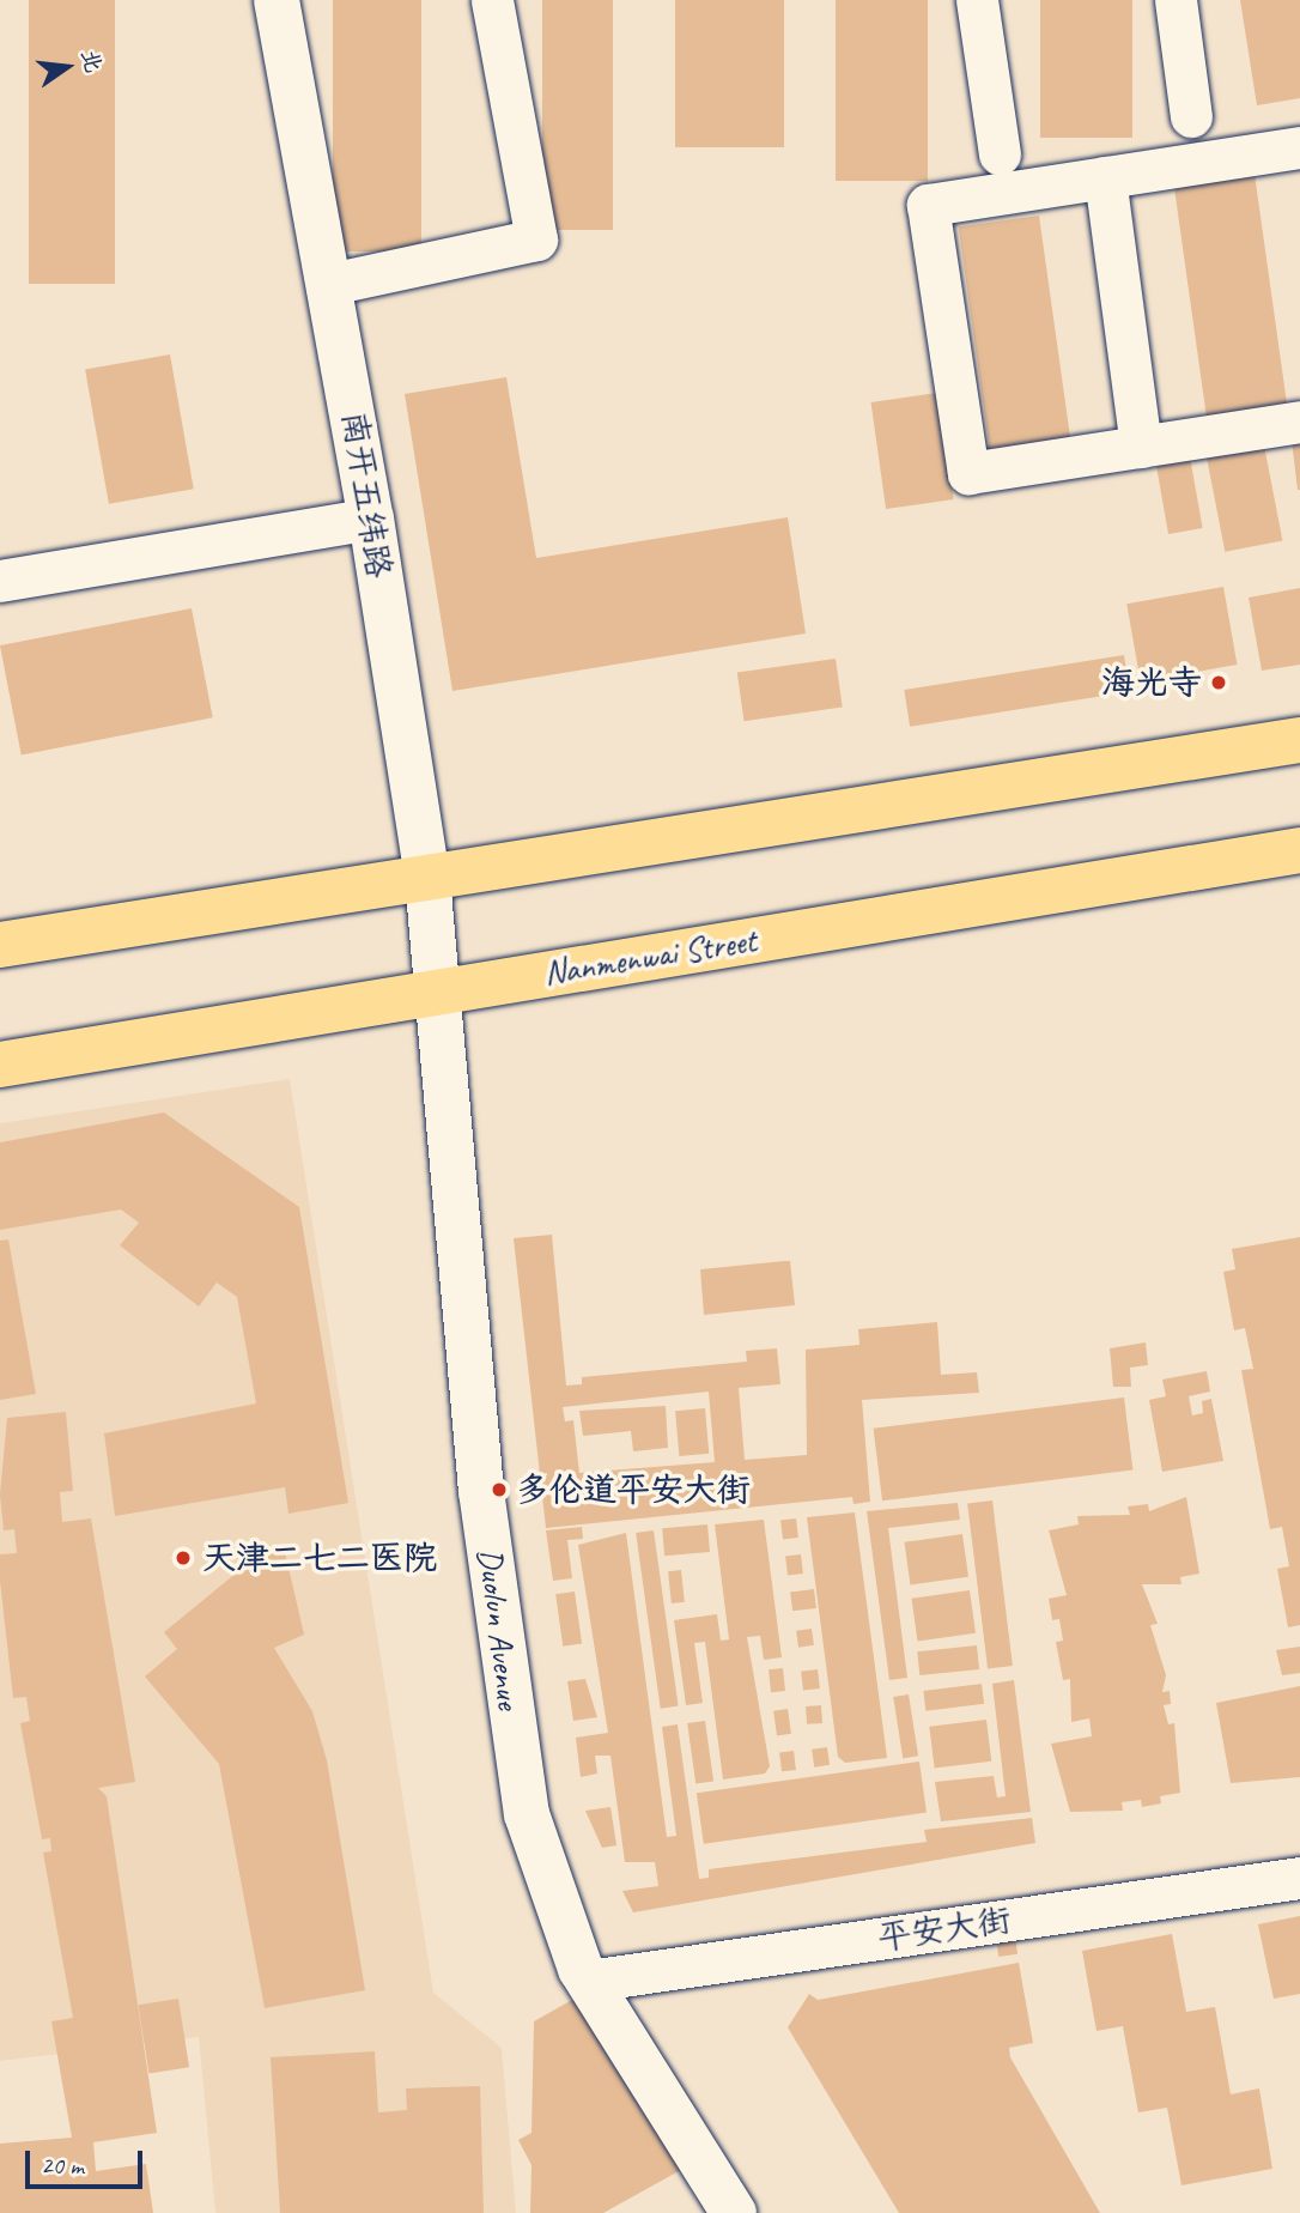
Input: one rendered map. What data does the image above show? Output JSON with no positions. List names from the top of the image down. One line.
{"streets":{"main road":["南开五纬路","Nanmenwai Street","Duolun Avenue"],"street":["平安大街"]},"crossings":[["南开五纬路","Nanmenwai Street"],["南开五纬路","Duolun Avenue"],["Nanmenwai Street","Duolun Avenue"],["Duolun Avenue","平安大街"]],"places":["海光寺","多伦道平安大街","天津二七二医院"],"scale_bar":"20 m","north":"right"}
